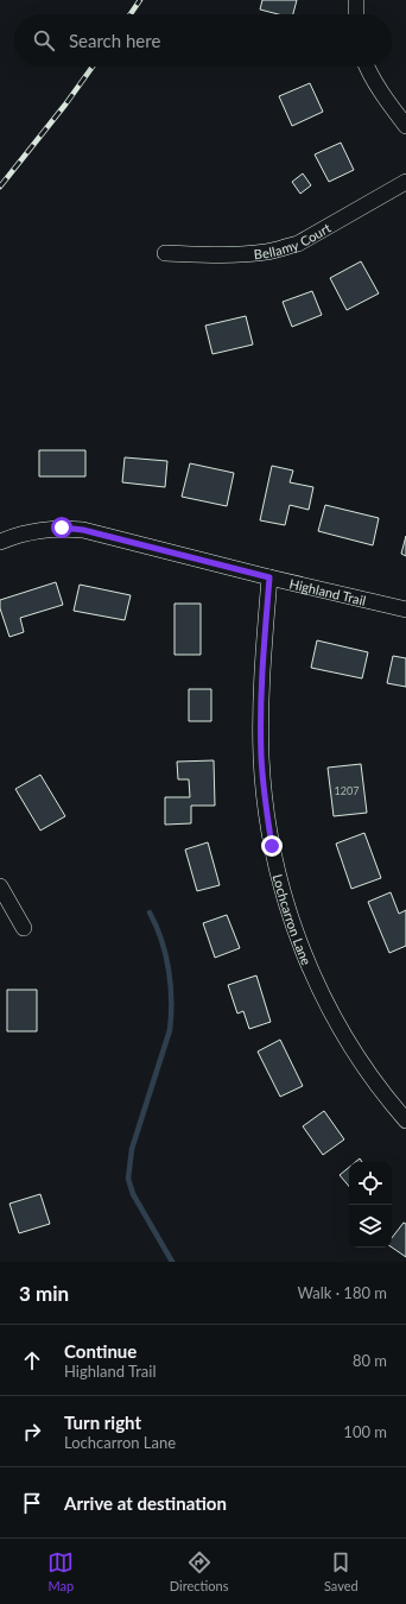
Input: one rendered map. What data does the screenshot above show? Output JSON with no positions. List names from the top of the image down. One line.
{"streets":{"street":["Bellamy Court","Highland Trail","Lochcarron Lane"]},"crossings":[["Highland Trail","Lochcarron Lane"]],"house_numbers":["1207"],"page":{"search":"Search here","heading":["3 min","Walk · 180 m"],"list":[["Continue","Highland Trail","80 m"],["Turn right","Lochcarron Lane","100 m"],"Arrive at destination"],"nav":["Map","Directions","Saved"]}}
